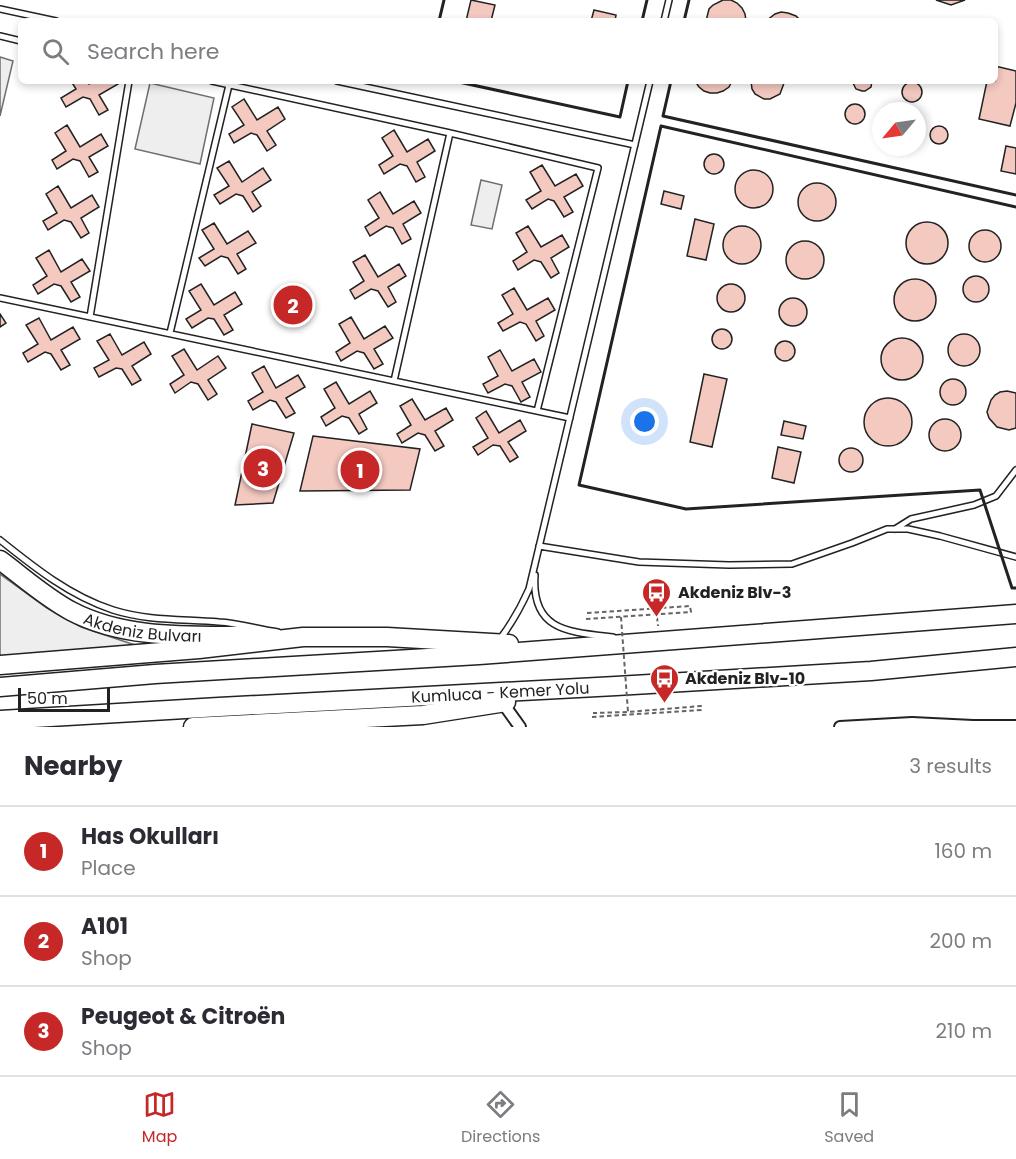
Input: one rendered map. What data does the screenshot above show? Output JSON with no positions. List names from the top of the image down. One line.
{"streets":{"main road":["Akdeniz Bulvarı","Kumluca - Kemer Yolu"]},"places":{"bus stop":["Akdeniz Blv-3","Akdeniz Blv-10"]},"scale_bar":"50 m","north":"bottom left","page":{"search":"Search here","pins":["2","3","1"],"scale":"50 m","heading":["Nearby","3 results"],"list":[{"mark":"1","name":"Has Okulları","note":"Place","value":"160 m"},{"mark":"2","name":"A101","note":"Shop","value":"200 m"},{"mark":"3","name":"Peugeot & Citroën","note":"Shop","value":"210 m"}],"nav":["Map","Directions","Saved"]}}
